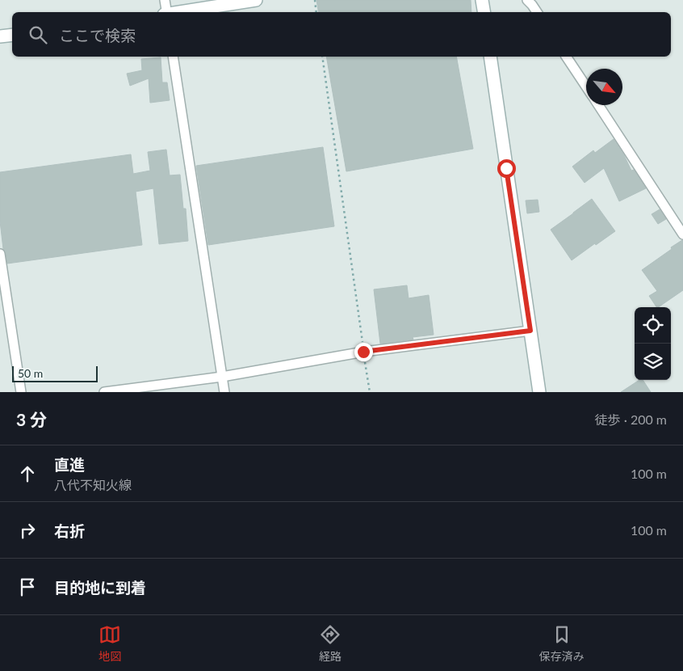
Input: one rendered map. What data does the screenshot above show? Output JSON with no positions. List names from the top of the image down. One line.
{"scale_bar":"50 m","north":"bottom right","page":{"search":"ここで検索","scale":"50 m","heading":["3 分","徒歩 · 200 m"],"list":[["直進","八代不知火線","100 m"],["右折","100 m"],"目的地に到着"],"nav":["地図","経路","保存済み"]}}
